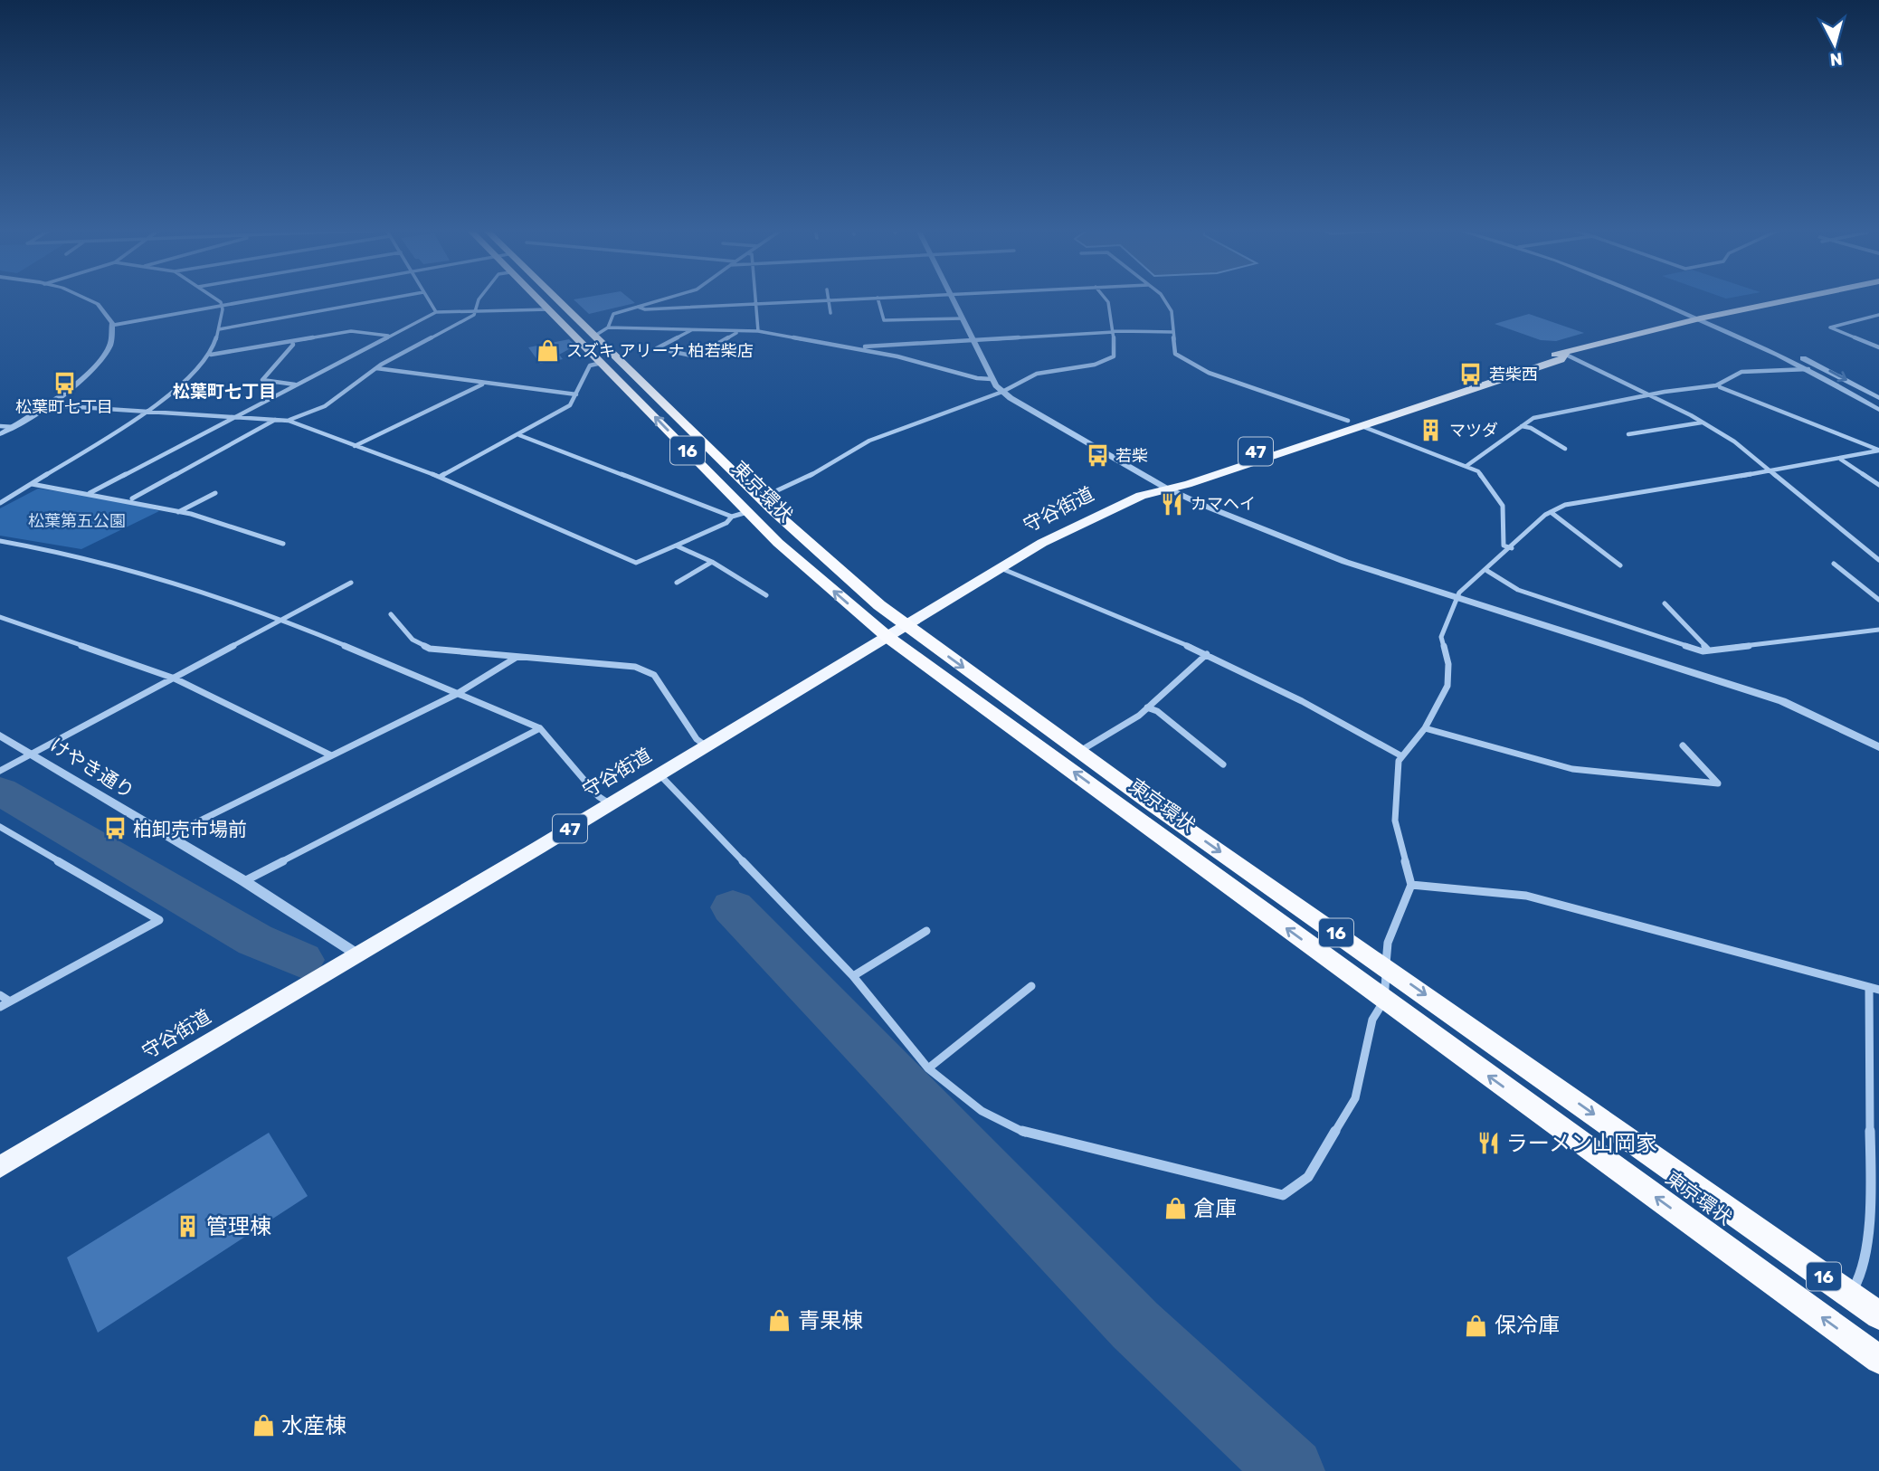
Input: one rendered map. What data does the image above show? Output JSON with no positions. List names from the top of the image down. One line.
{"streets":{"highway":["16","東京環状"],"main road":["47","守谷街道"],"street":["けやき通り"]},"crossings":[["東京環状","守谷街道"],["守谷街道","けやき通り"]],"districts":["松葉町七丁目"],"parks":["松葉第五公園"],"places":{"shop":["スズキ アリーナ 柏若柴店","倉庫","青果棟","保冷庫","水産棟"],"bus stop":["若柴西","松葉町七丁目","若柴","柏卸売市場前"],"building":["マツダ","管理棟"],"restaurant":["カマヘイ","ラーメン山岡家"]},"north":"bottom"}
